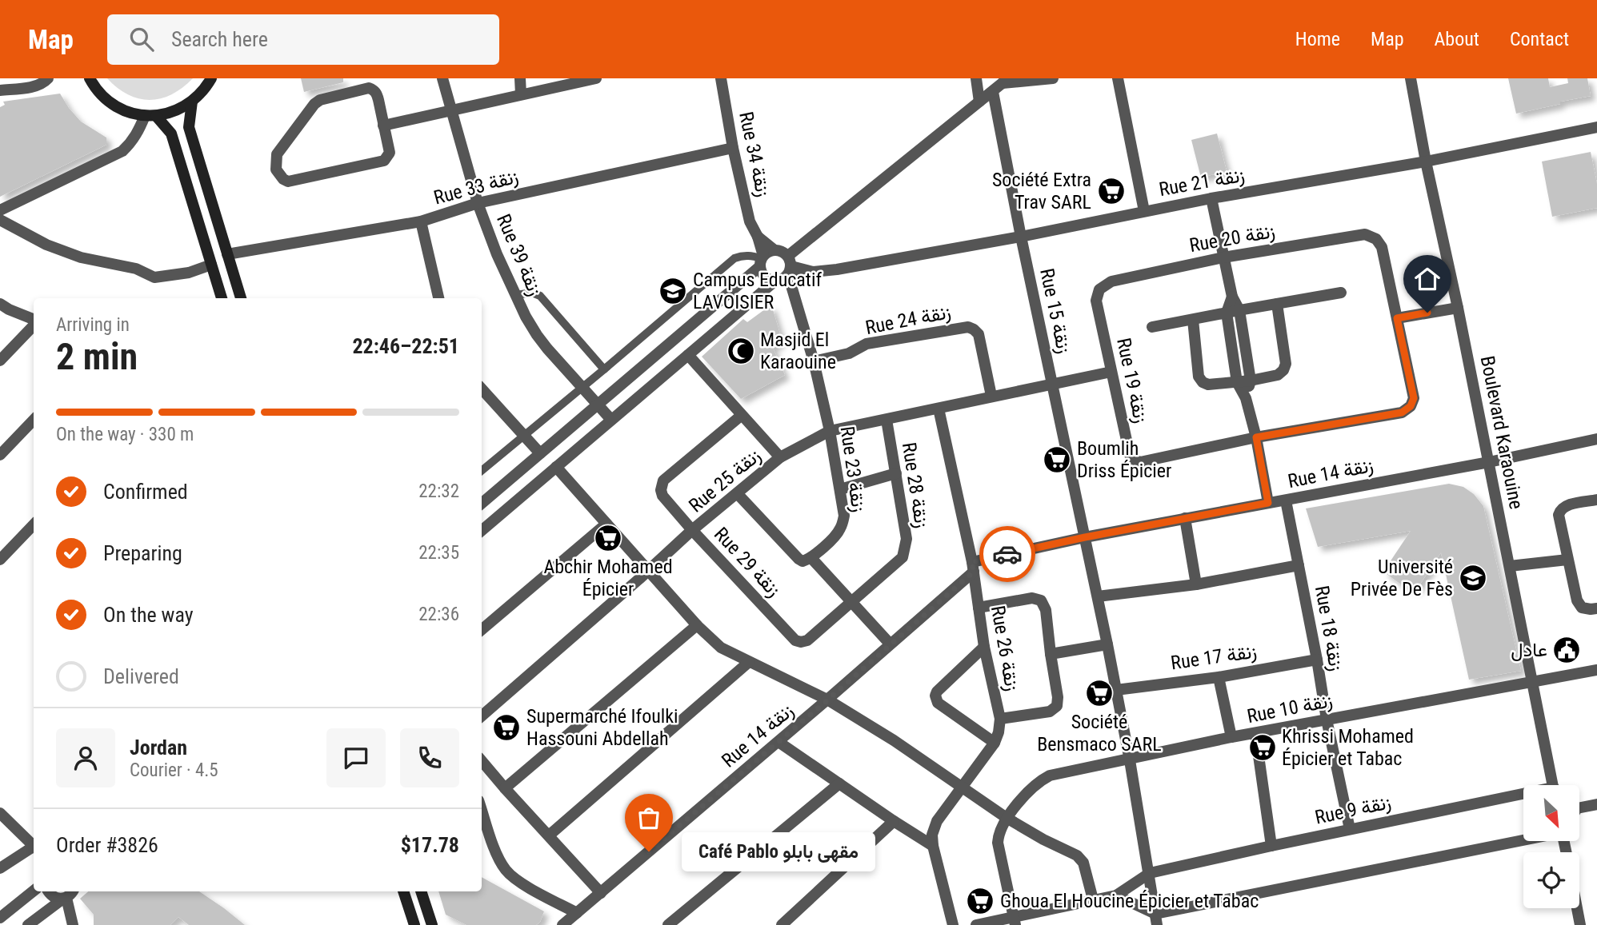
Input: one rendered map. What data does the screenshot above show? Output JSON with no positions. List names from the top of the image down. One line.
{"streets":{"street":["Rue 34 زنقة","Rue 21 زنقة","Rue 33 زنقة","Rue 20 زنقة","Rue 39 زنقة","Rue 15 زنقة","Rue 24 زنقة","Rue 19 زنقة","Boulevard Karaouine","Rue 23 زنقة","Rue 14 زنقة","Rue 25 زنقة","Rue 28 زنقة","Rue 29 زنقة","Rue 18 زنقة","Rue 26 زنقة","Rue 17 زنقة","Rue 10 زنقة","Rue 9 زنقة"]},"crossings":[["Rue 34 زنقة","Rue 21 زنقة"],["Rue 34 زنقة","Rue 33 زنقة"],["Rue 34 زنقة","Rue 23 زنقة"],["Rue 21 زنقة","Rue 15 زنقة"],["Rue 21 زنقة","Boulevard Karaouine"],["Rue 21 زنقة","Rue 23 زنقة"],["Rue 33 زنقة","Rue 39 زنقة"],["Rue 20 زنقة","Rue 19 زنقة"],["Rue 15 زنقة","Rue 14 زنقة"],["Rue 15 زنقة","Rue 25 زنقة"],["Rue 24 زنقة","Rue 23 زنقة"],["Rue 24 زنقة","Rue 25 زنقة"],["Boulevard Karaouine","Rue 14 زنقة"],["Boulevard Karaouine","Rue 10 زنقة"],["Rue 23 زنقة","Rue 25 زنقة"],["Rue 14 زنقة","Rue 18 زنقة"],["Rue 14 زنقة","Rue 26 زنقة"],["Rue 25 زنقة","Rue 28 زنقة"],["Rue 25 زنقة","Rue 29 زنقة"],["Rue 25 زنقة","Rue 26 زنقة"],["Rue 28 زنقة","Rue 29 زنقة"],["Rue 18 زنقة","Rue 17 زنقة"],["Rue 18 زنقة","Rue 10 زنقة"],["Rue 18 زنقة","Rue 9 زنقة"]],"places":{"supermarket":["Société Extra Trav SARL","Boumlih Driss Épicier","Abchir Mohamed Épicier","Société Bensmaco SARL","Supermarché Ifoulki Hassouni Abdellah","Khrissi Mohamed Épicier et Tabac","Ghoua El Houcine Épicier et Tabac"],"school or university":["Campus Educatif LAVOISIER","Université Privée De Fès"],"mosque":["Masjid El Karaouine"],"public building":["عادل"],"other":["Café Pablo مقهى بابلو"]},"north":"bottom right","page":{"header":"Map","search":"Search here","nav":["Home","Map","About","Contact"],"heading":["2 min","Arriving in","22:46–22:51"],"panel":["Jordan","Courier · 4.5","Order #3826","$17.78"],"bar":"On the way · 330 m","list":[["Confirmed","22:32"],["Preparing","22:35"],["On the way","22:36"],"Delivered"],"bubble":"Café Pablo مقهى بابلو"}}
